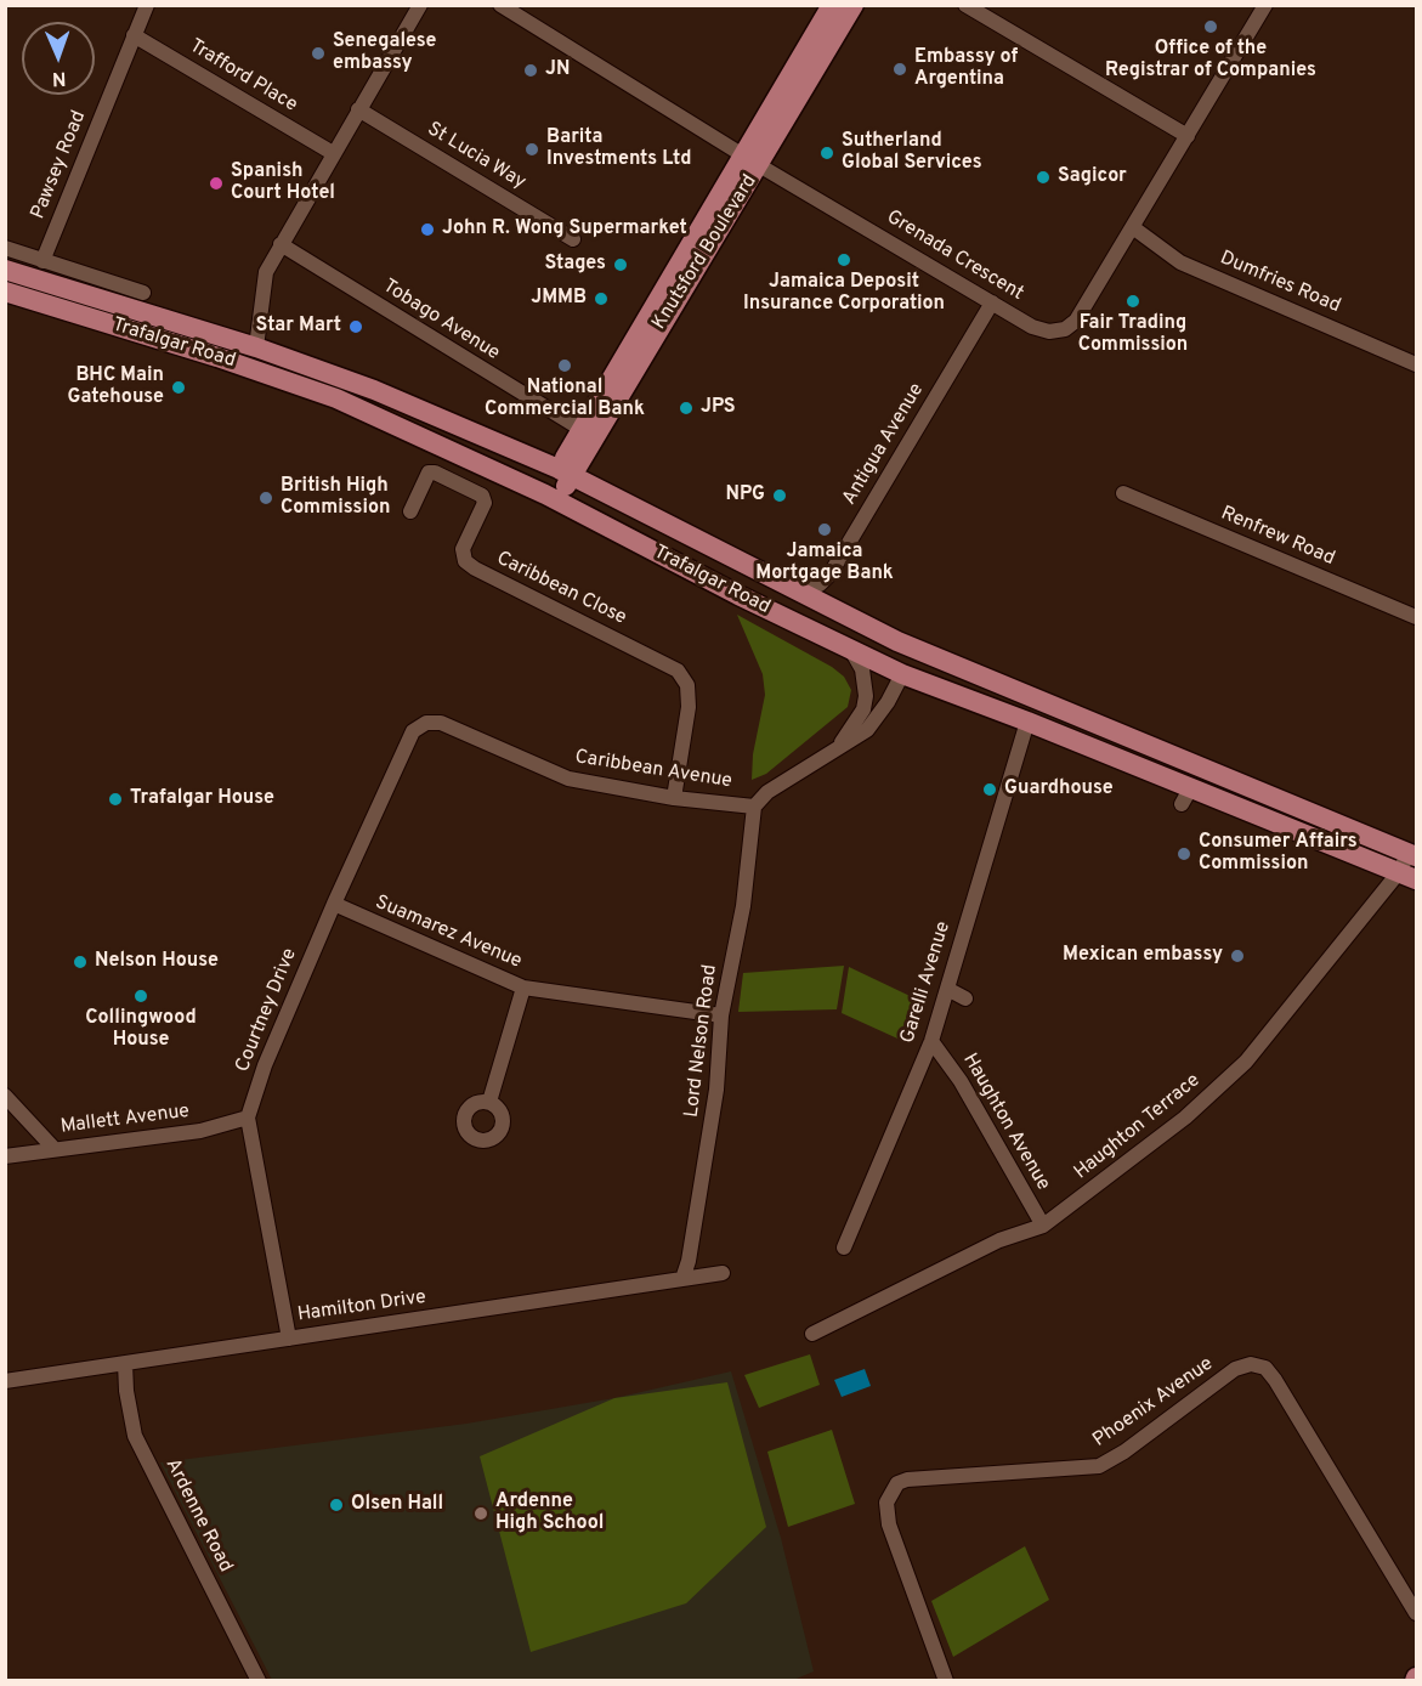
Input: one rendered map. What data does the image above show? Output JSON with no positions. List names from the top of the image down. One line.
{"streets":{"main road":["Knutsford Boulevard","Trafalgar Road"],"street":["Trafford Place","St Lucia Way","Pawsey Road","Grenada Crescent","Dumfries Road","Tobago Avenue","Antigua Avenue","Renfrew Road","Caribbean Close","Caribbean Avenue","Suamarez Avenue","Garelli Avenue","Courtney Drive","Lord Nelson Road","Mallett Avenue","Haughton Avenue","Haughton Terrace","Hamilton Drive","Phoenix Avenue","Ardenne Road"]},"crossings":[["Trafford Place","Pawsey Road"],["Knutsford Boulevard","Grenada Crescent"],["Knutsford Boulevard","Tobago Avenue"],["Knutsford Boulevard","Trafalgar Road"],["Grenada Crescent","Dumfries Road"],["Grenada Crescent","Antigua Avenue"],["Trafalgar Road","Antigua Avenue"],["Trafalgar Road","Garelli Avenue"],["Trafalgar Road","Haughton Terrace"],["Caribbean Close","Caribbean Avenue"],["Caribbean Avenue","Courtney Drive"],["Caribbean Avenue","Lord Nelson Road"],["Suamarez Avenue","Courtney Drive"],["Suamarez Avenue","Lord Nelson Road"],["Garelli Avenue","Haughton Avenue"],["Courtney Drive","Mallett Avenue"],["Courtney Drive","Hamilton Drive"],["Lord Nelson Road","Hamilton Drive"],["Haughton Avenue","Haughton Terrace"],["Hamilton Drive","Ardenne Road"]],"places":["Office of the Registrar of Companies","Senegalese embassy","Embassy of Argentina","JN","Barita Investments Ltd","Sutherland Global Services","Sagicor","Spanish Court Hotel","John R. Wong Supermarket","Jamaica Deposit Insurance Corporation","Stages","JMMB","Fair Trading Commission","Star Mart","National Commercial Bank","BHC Main Gatehouse","JPS","NPG","British High Commission","Jamaica Mortgage Bank","Guardhouse","Trafalgar House","Consumer Affairs Commission","Mexican embassy","Nelson House","Collingwood House","Olsen Hall","Ardenne High School"],"north":"bottom"}
